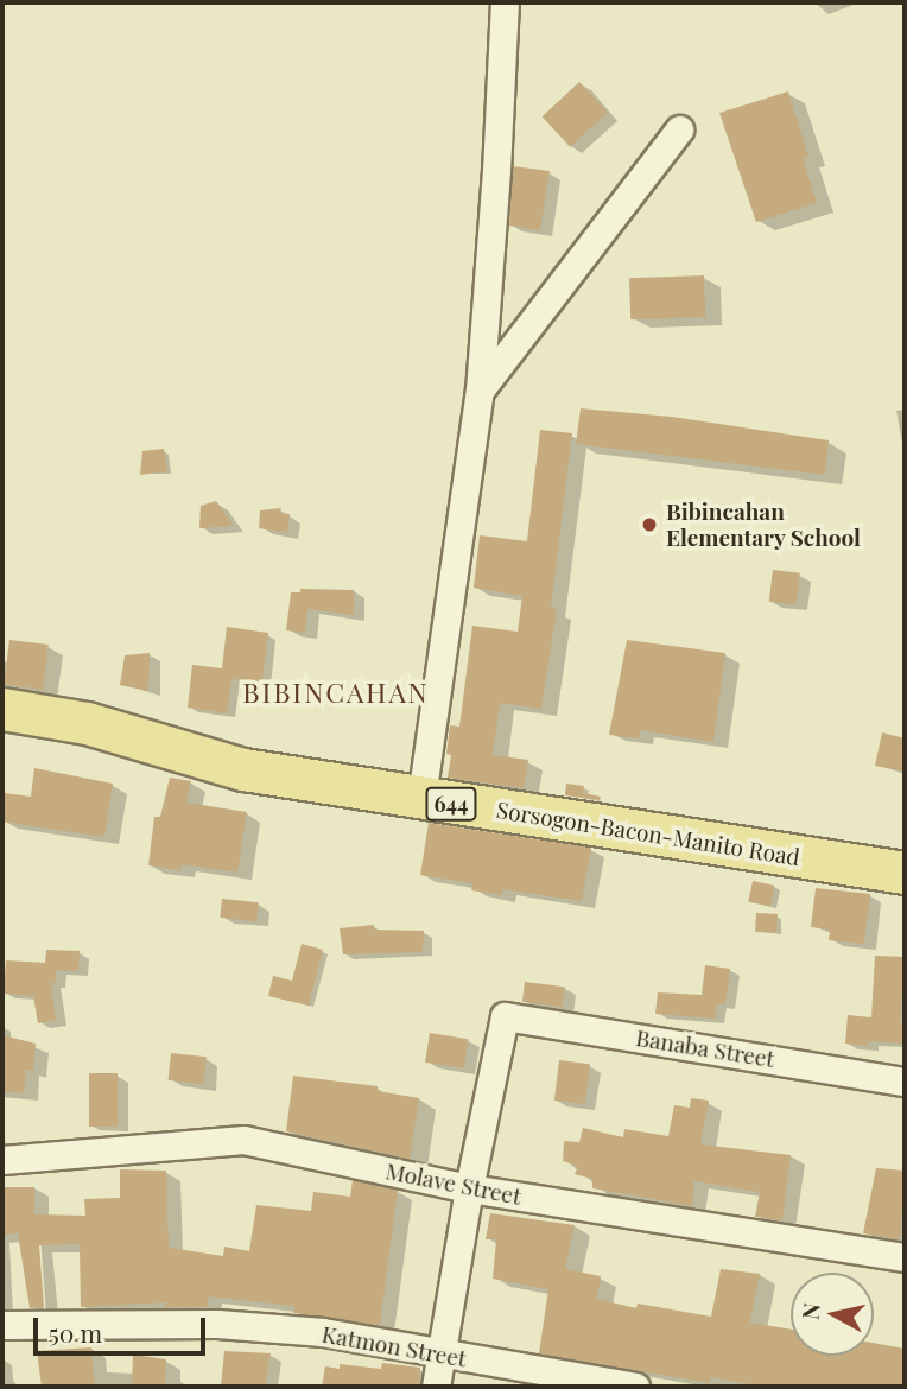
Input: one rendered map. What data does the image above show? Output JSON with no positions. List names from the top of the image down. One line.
{"streets":{"main road":["644","Sorsogon-Bacon-Manito Road"],"street":["Banaba Street","Molave Street","Katmon Street"]},"crossings":[["Banaba Street","Molave Street"]],"districts":["BIBINCAHAN"],"places":["Bibincahan Elementary School"],"scale_bar":"50 m","north":"left"}
